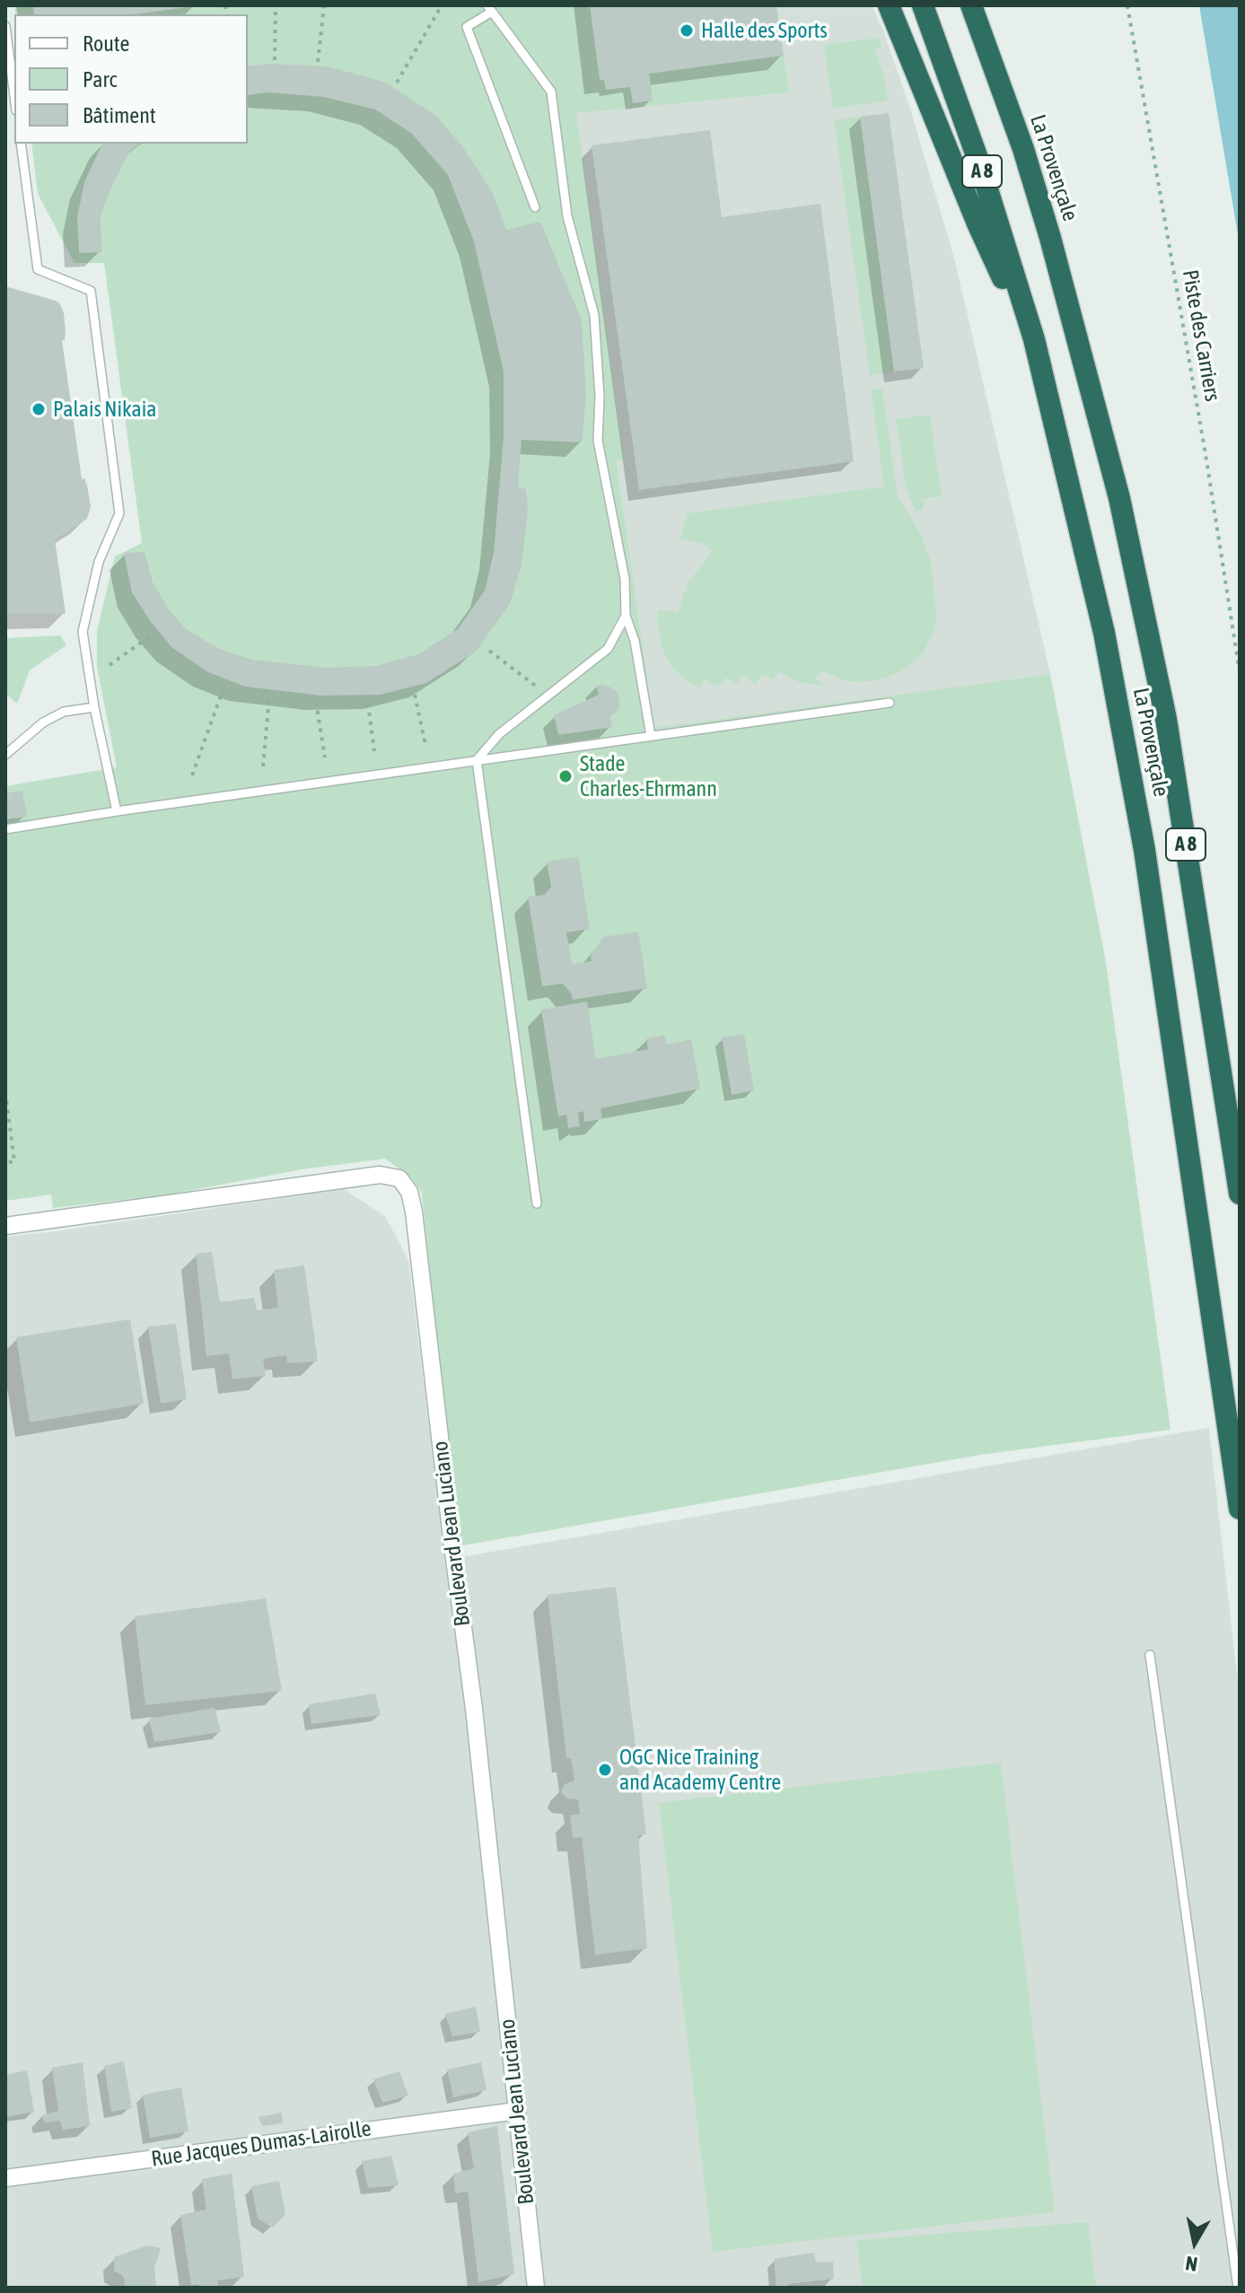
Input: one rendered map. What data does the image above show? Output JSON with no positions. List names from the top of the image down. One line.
{"streets":{"highway":["La Provençale","A 8"],"street":["Boulevard Jean Luciano","Rue Jacques Dumas-Lairolle"],"path":["Piste des Carriers"]},"crossings":[["Boulevard Jean Luciano","Rue Jacques Dumas-Lairolle"]],"places":["Halle des Sports","Palais Nikaia","Stade Charles-Ehrmann","OGC Nice Training and Academy Centre"],"legend":["Route","Parc","Bâtiment"],"north":"bottom"}
